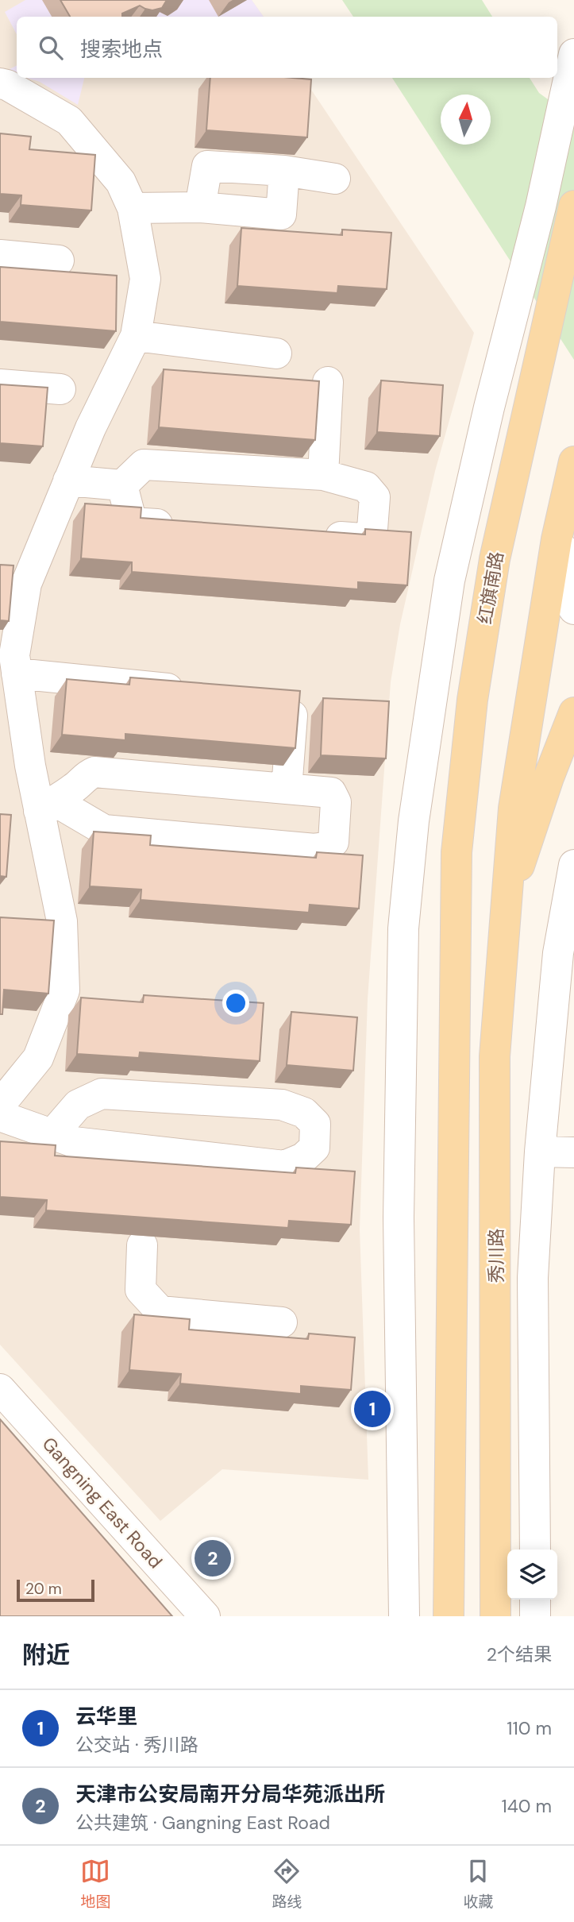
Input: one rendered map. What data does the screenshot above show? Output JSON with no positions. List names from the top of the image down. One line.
{"streets":{"main road":["红旗南路","秀川路"],"street":["Gangning East Road"]},"scale_bar":"20 m","north":"top","page":{"search":"搜索地点","pins":["1","2"],"scale":"20 m","heading":["附近","2个结果"],"list":[{"mark":"1","name":"云华里","note":"公交站 · 秀川路","value":"110 m"},{"mark":"2","name":"天津市公安局南开分局华苑派出所","note":"公共建筑 · Gangning East Road","value":"140 m"}],"nav":["地图","路线","收藏"]}}
